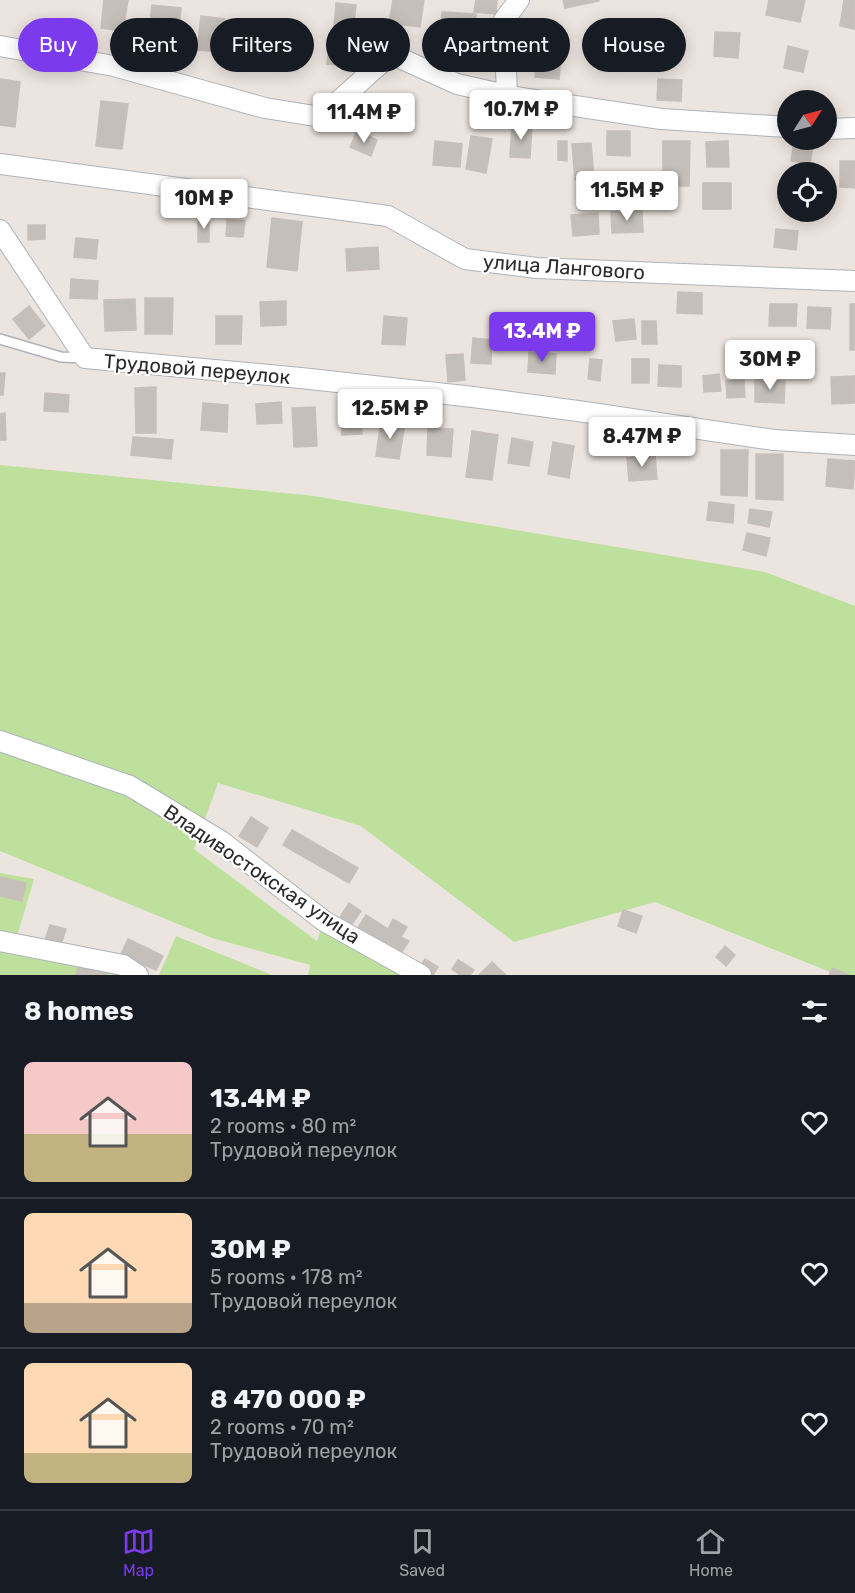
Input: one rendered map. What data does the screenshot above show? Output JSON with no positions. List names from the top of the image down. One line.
{"streets":{"street":["улица Лангового","Трудовой переулок","Владивостокская улица"]},"north":"top right","page":{"chip":["Buy","Rent","Filters","New","Apartment","House"],"price":["10.7M ₽","11.4M ₽","11.5M ₽","10M ₽","13.4M ₽","30M ₽","12.5M ₽","8.47M ₽"],"heading":"8 homes","list":[{"name":"13.4M ₽","note":"2 rooms · 80 m² · Трудовой переулок"},{"name":"30M ₽","note":"5 rooms · 178 m² · Трудовой переулок"},{"name":"8 470 000 ₽","note":"2 rooms · 70 m² · Трудовой переулок"}],"tabs":["Map","Saved","Home"]}}
